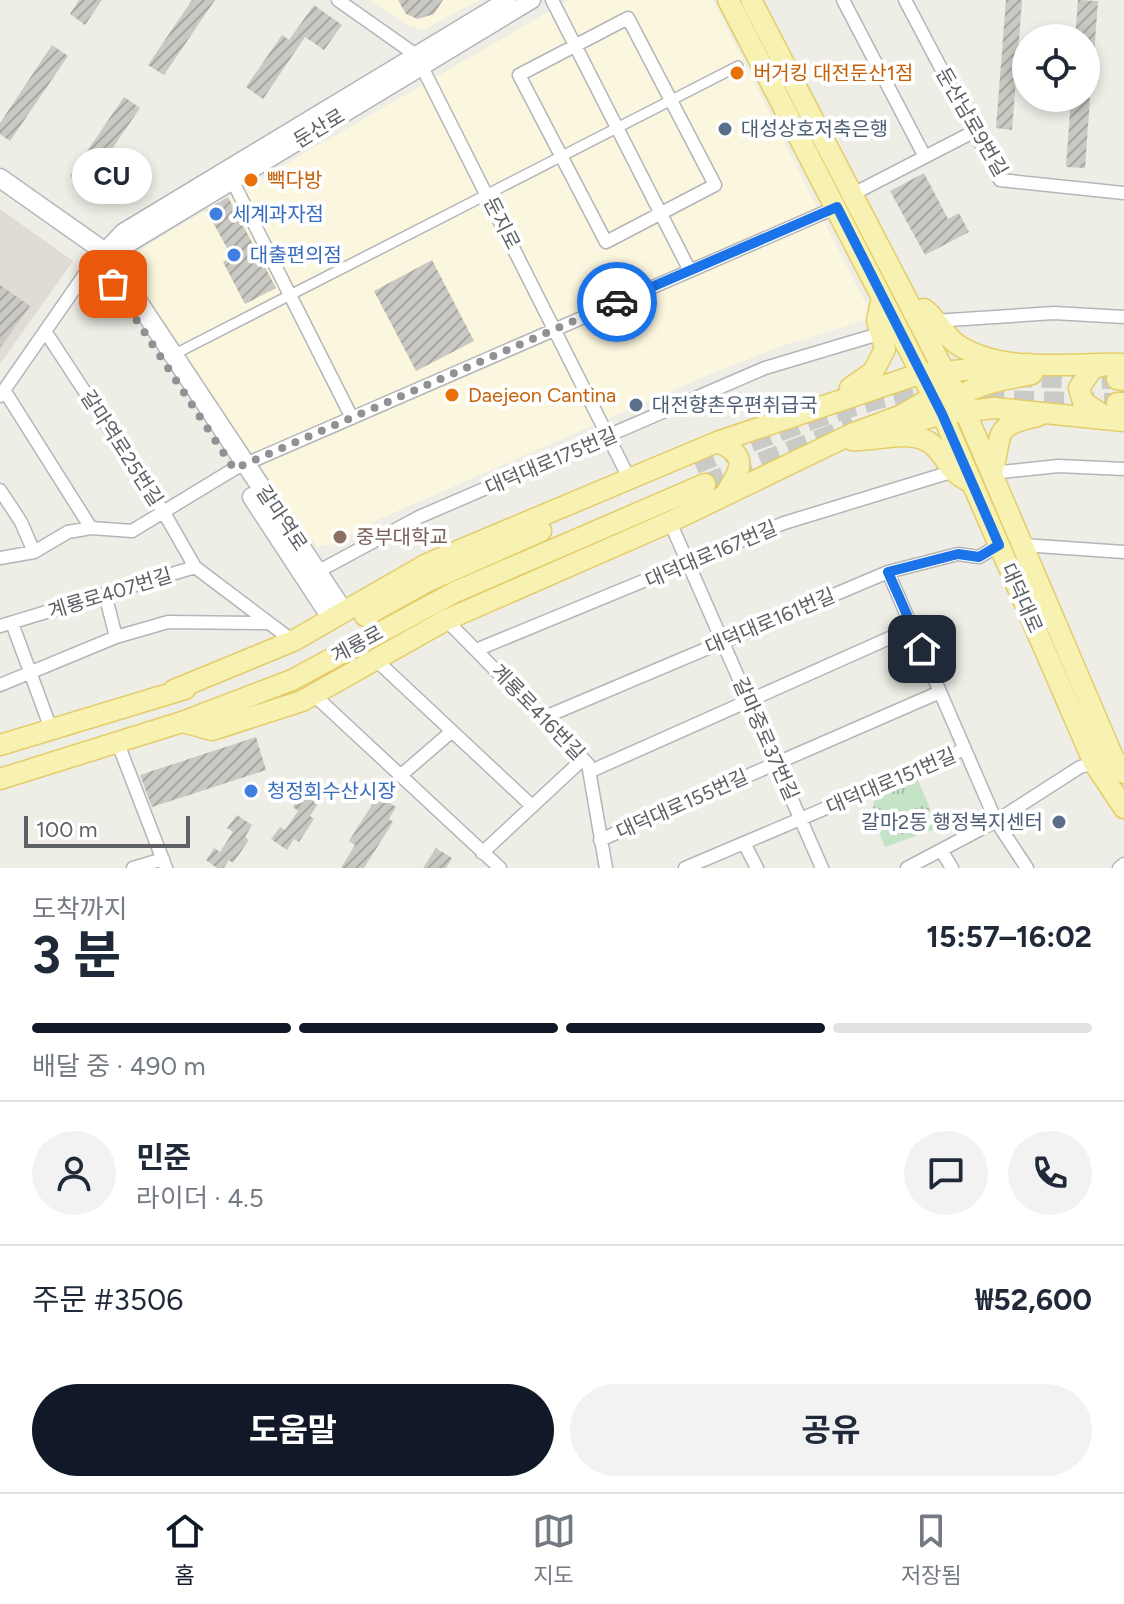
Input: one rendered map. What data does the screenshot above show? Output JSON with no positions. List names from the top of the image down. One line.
{"streets":{"main road":["갈마역로","대덕대로","계룡로"],"street":["둔산남로9번길","둔산로","둔지로","갈마역로25번길","대덕대로175번길","대덕대로167번길","계룡로407번길","대덕대로161번길","계룡로416번길","갈마중로37번길","대덕대로151번길","대덕대로155번길"]},"crossings":[["둔산로","둔지로"],["둔산로","갈마역로"],["둔지로","대덕대로175번길"],["갈마역로25번길","계룡로407번길"],["대덕대로175번길","갈마역로"],["대덕대로167번길","계룡로416번길"],["대덕대로167번길","갈마중로37번길"],["대덕대로","대덕대로161번길"],["대덕대로161번길","계룡로416번길"],["대덕대로161번길","갈마중로37번길"],["계룡로416번길","대덕대로155번길"],["갈마중로37번길","대덕대로151번길"],["갈마중로37번길","대덕대로155번길"]],"places":["버거킹 대전둔산1점","대성상호저축은행","빽다방","세계과자점","대출편의점","CU","Daejeon Cantina","대전향촌우편취급국","중부대학교","청정회수산시장","갈마2동 행정복지센터"],"scale_bar":"100 m","page":{"bubble":"CU","scale":"100 m","heading":["3 분","도착까지","15:57–16:02"],"panel":["민준","라이더 · 4.5","주문 #3506","₩52,600"],"bar":"배달 중 · 490 m","buttons":["도움말","공유"],"tabs":["홈","지도","저장됨"]}}
